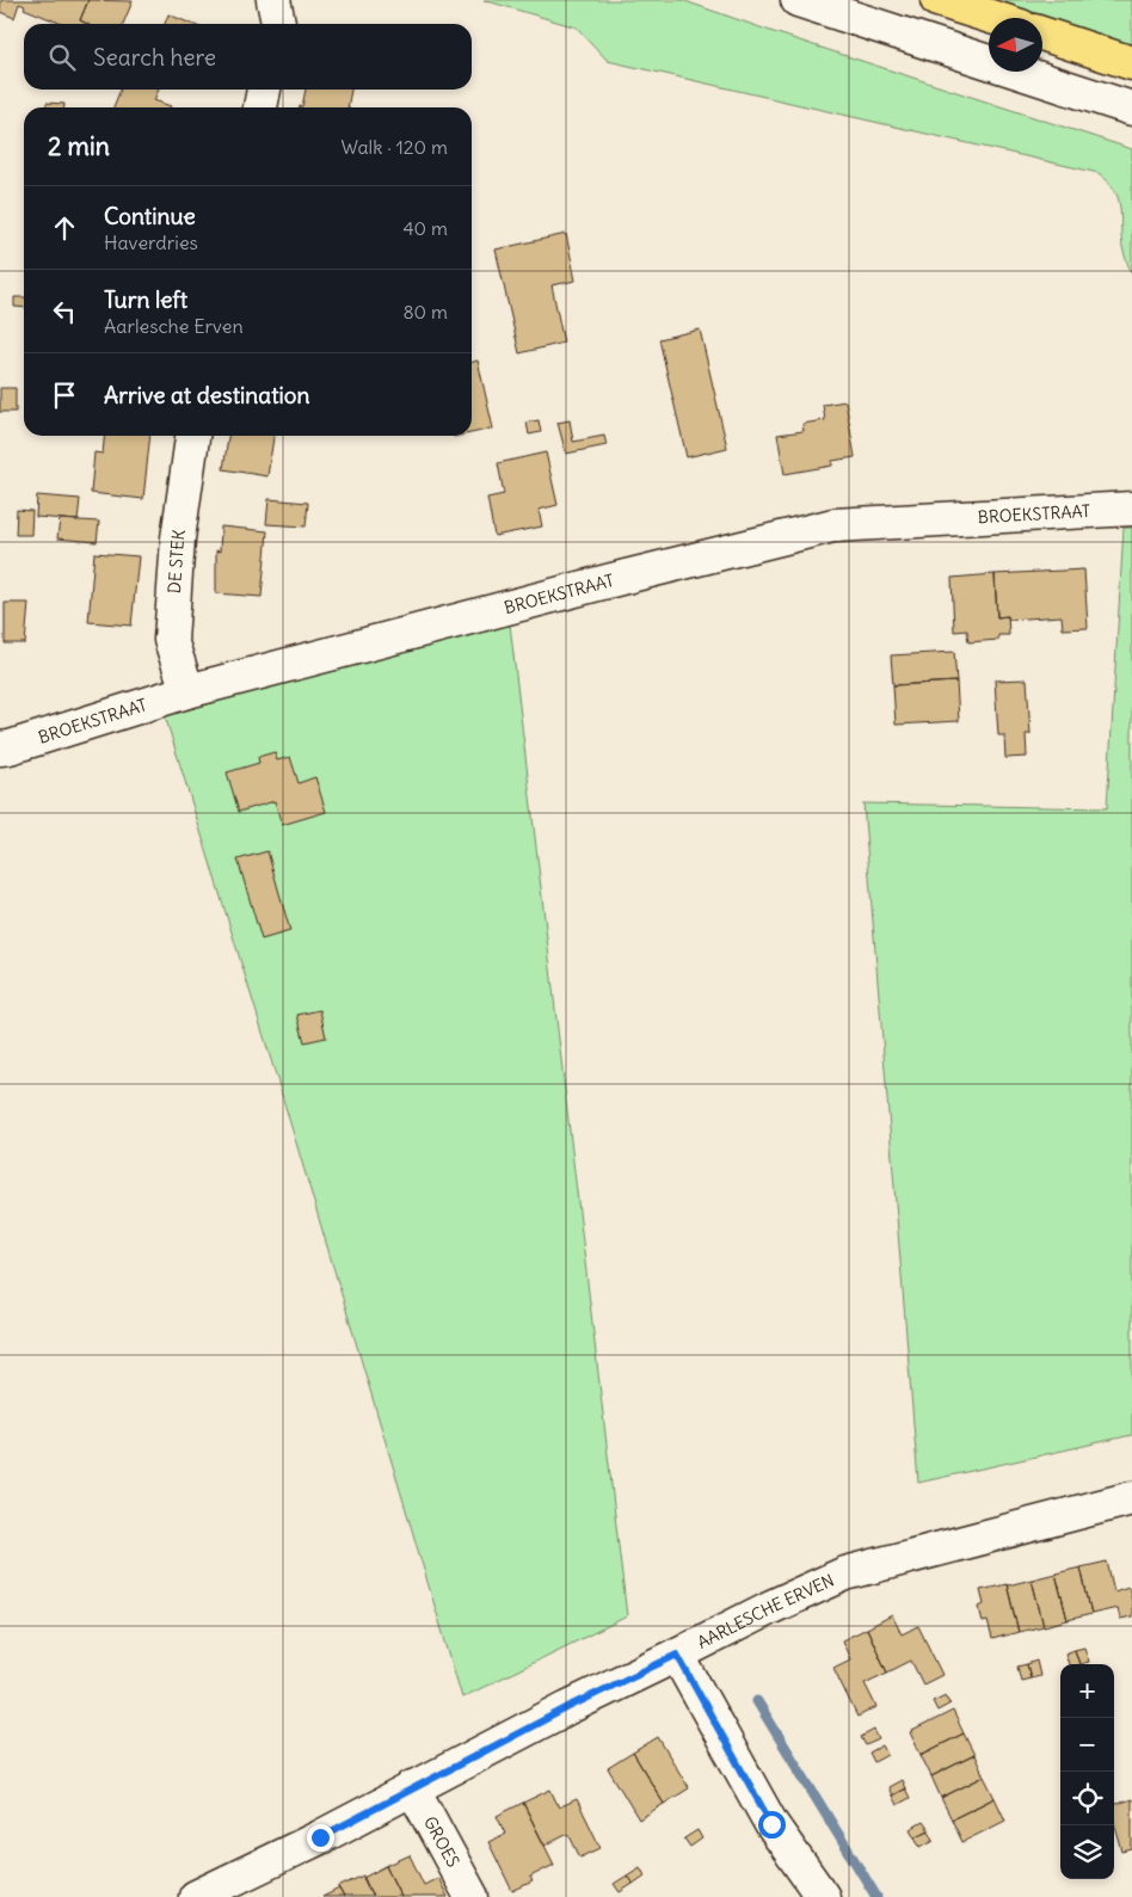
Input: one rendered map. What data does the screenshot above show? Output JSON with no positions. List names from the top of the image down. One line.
{"streets":{"street":["BROEKSTRAAT","DE STEK","AARLESCHE ERVEN","GROES"]},"crossings":[["BROEKSTRAAT","DE STEK"],["AARLESCHE ERVEN","GROES"]],"north":"left","page":{"search":"Search here","heading":["2 min","Walk · 120 m"],"list":[["Continue","Haverdries","40 m"],["Turn left","Aarlesche Erven","80 m"],"Arrive at destination"],"map_buttons":["+","−"]}}
